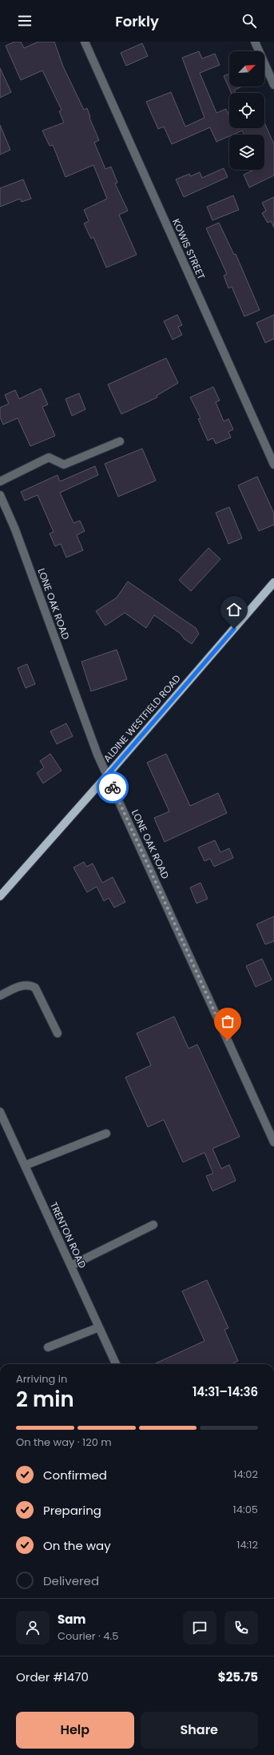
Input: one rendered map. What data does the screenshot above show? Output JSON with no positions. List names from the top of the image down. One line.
{"streets":{"main road":["ALDINE WESTFIELD ROAD"],"street":["KOWIS STREET","LONE OAK ROAD","TRENTON ROAD"]},"crossings":[["LONE OAK ROAD","ALDINE WESTFIELD ROAD"]],"north":"top right","page":{"header":"Forkly","heading":["2 min","Arriving in","14:31–14:36"],"panel":["Sam","Courier · 4.5","Order #1470","$25.75"],"bar":"On the way · 120 m","list":[["Confirmed","14:02"],["Preparing","14:05"],["On the way","14:12"],"Delivered"],"buttons":["Help","Share"]}}
